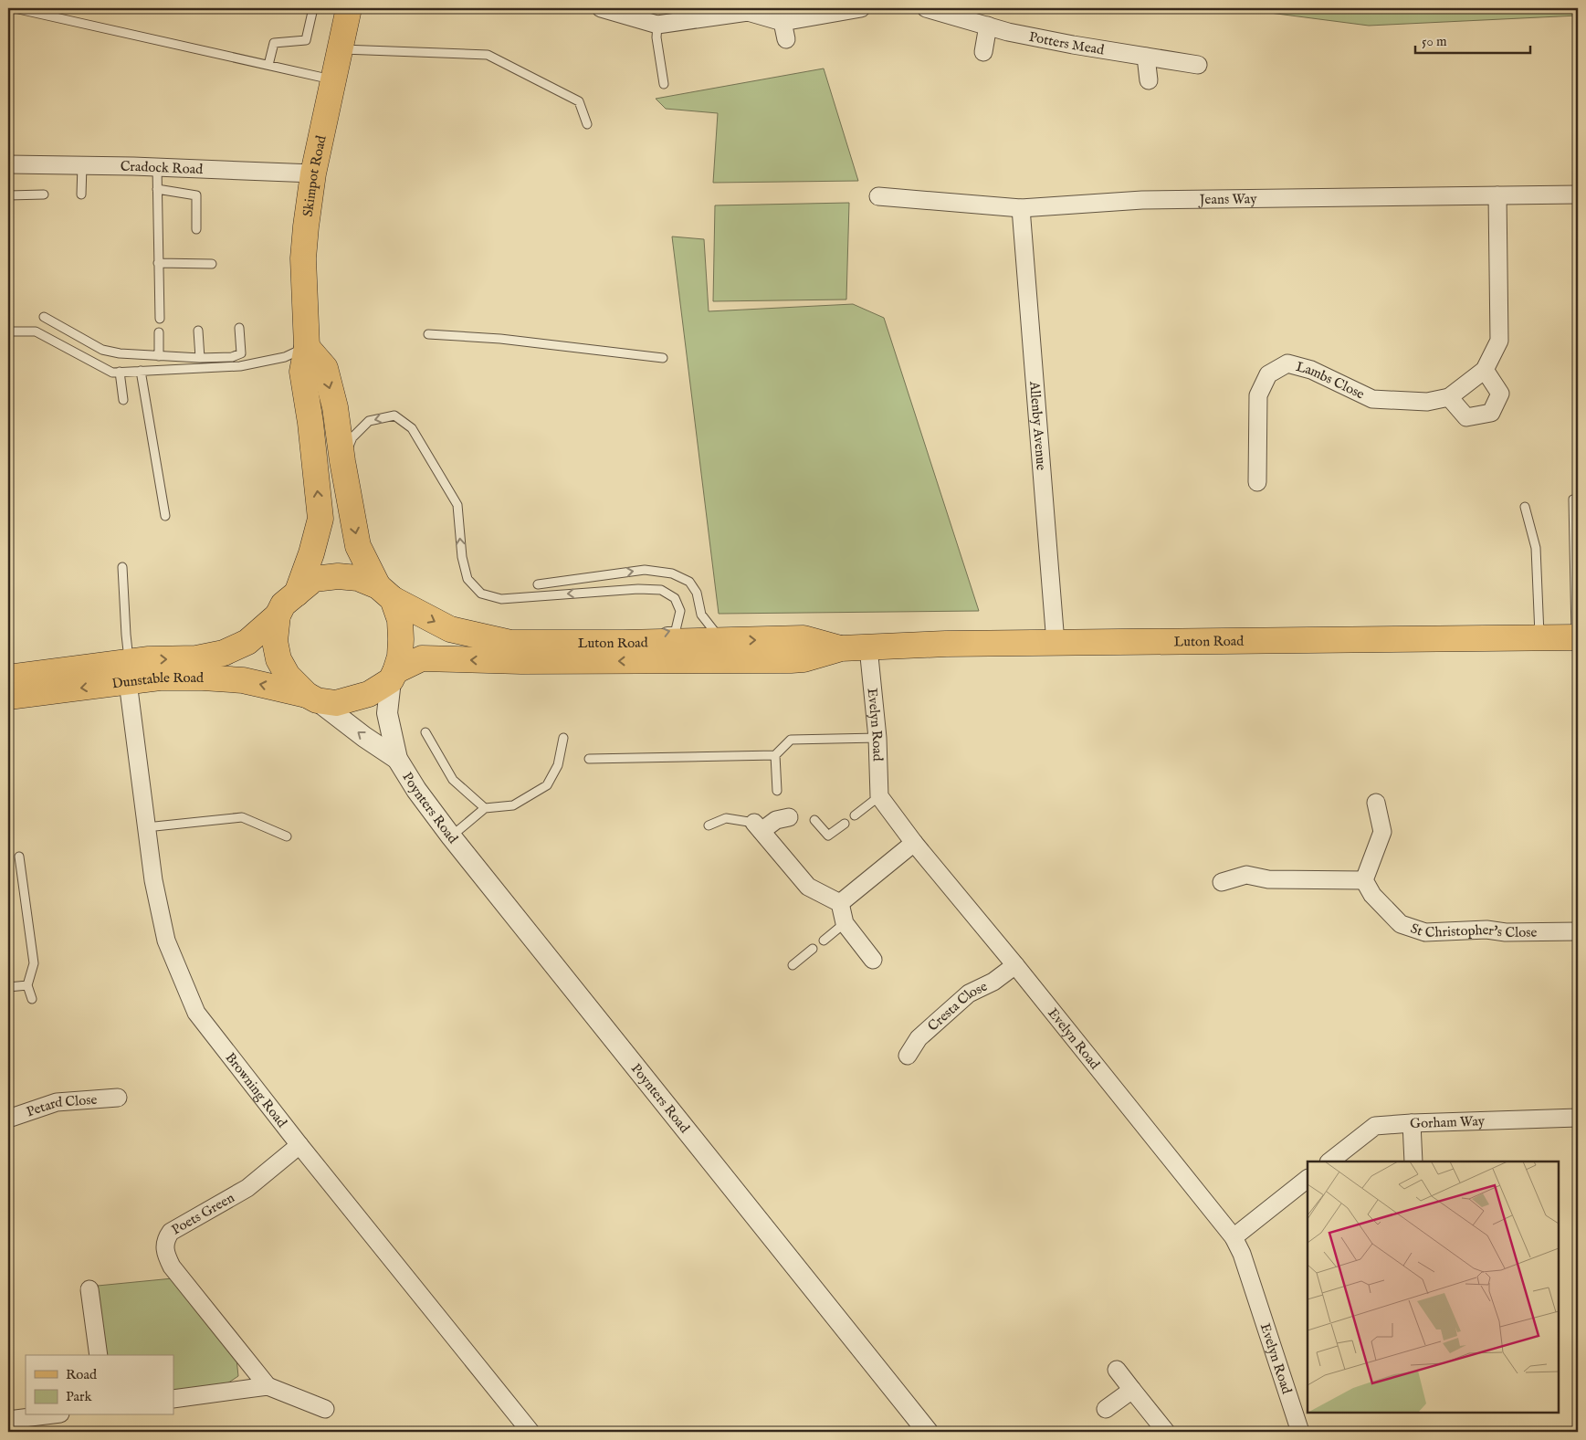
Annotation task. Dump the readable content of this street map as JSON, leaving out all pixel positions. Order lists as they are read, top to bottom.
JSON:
{
  "streets": {
    "main road": ["Skimpot Road", "Luton Road", "Dunstable Road"],
    "street": [
      "Potters Mead",
      "Cradock Road",
      "Jeans Way",
      "Lambs Close",
      "Allenby Avenue",
      "Evelyn Road",
      "Poynters Road",
      "St Christopher's Close",
      "Cresta Close",
      "Browning Road",
      "Petard Close",
      "Gorham Way",
      "Poets Green"
    ]
  },
  "crossings": [
    ["Cradock Road", "Skimpot Road"],
    ["Skimpot Road", "Luton Road"],
    ["Skimpot Road", "Dunstable Road"],
    ["Skimpot Road", "Poynters Road"],
    ["Jeans Way", "Lambs Close"],
    ["Jeans Way", "Allenby Avenue"],
    ["Allenby Avenue", "Luton Road"],
    ["Luton Road", "Dunstable Road"],
    ["Luton Road", "Evelyn Road"],
    ["Luton Road", "Poynters Road"],
    ["Dunstable Road", "Poynters Road"],
    ["Dunstable Road", "Browning Road"],
    ["Evelyn Road", "Cresta Close"],
    ["Browning Road", "Poets Green"]
  ],
  "legend": ["Road", "Park"],
  "scale_bar": "50 m"
}
